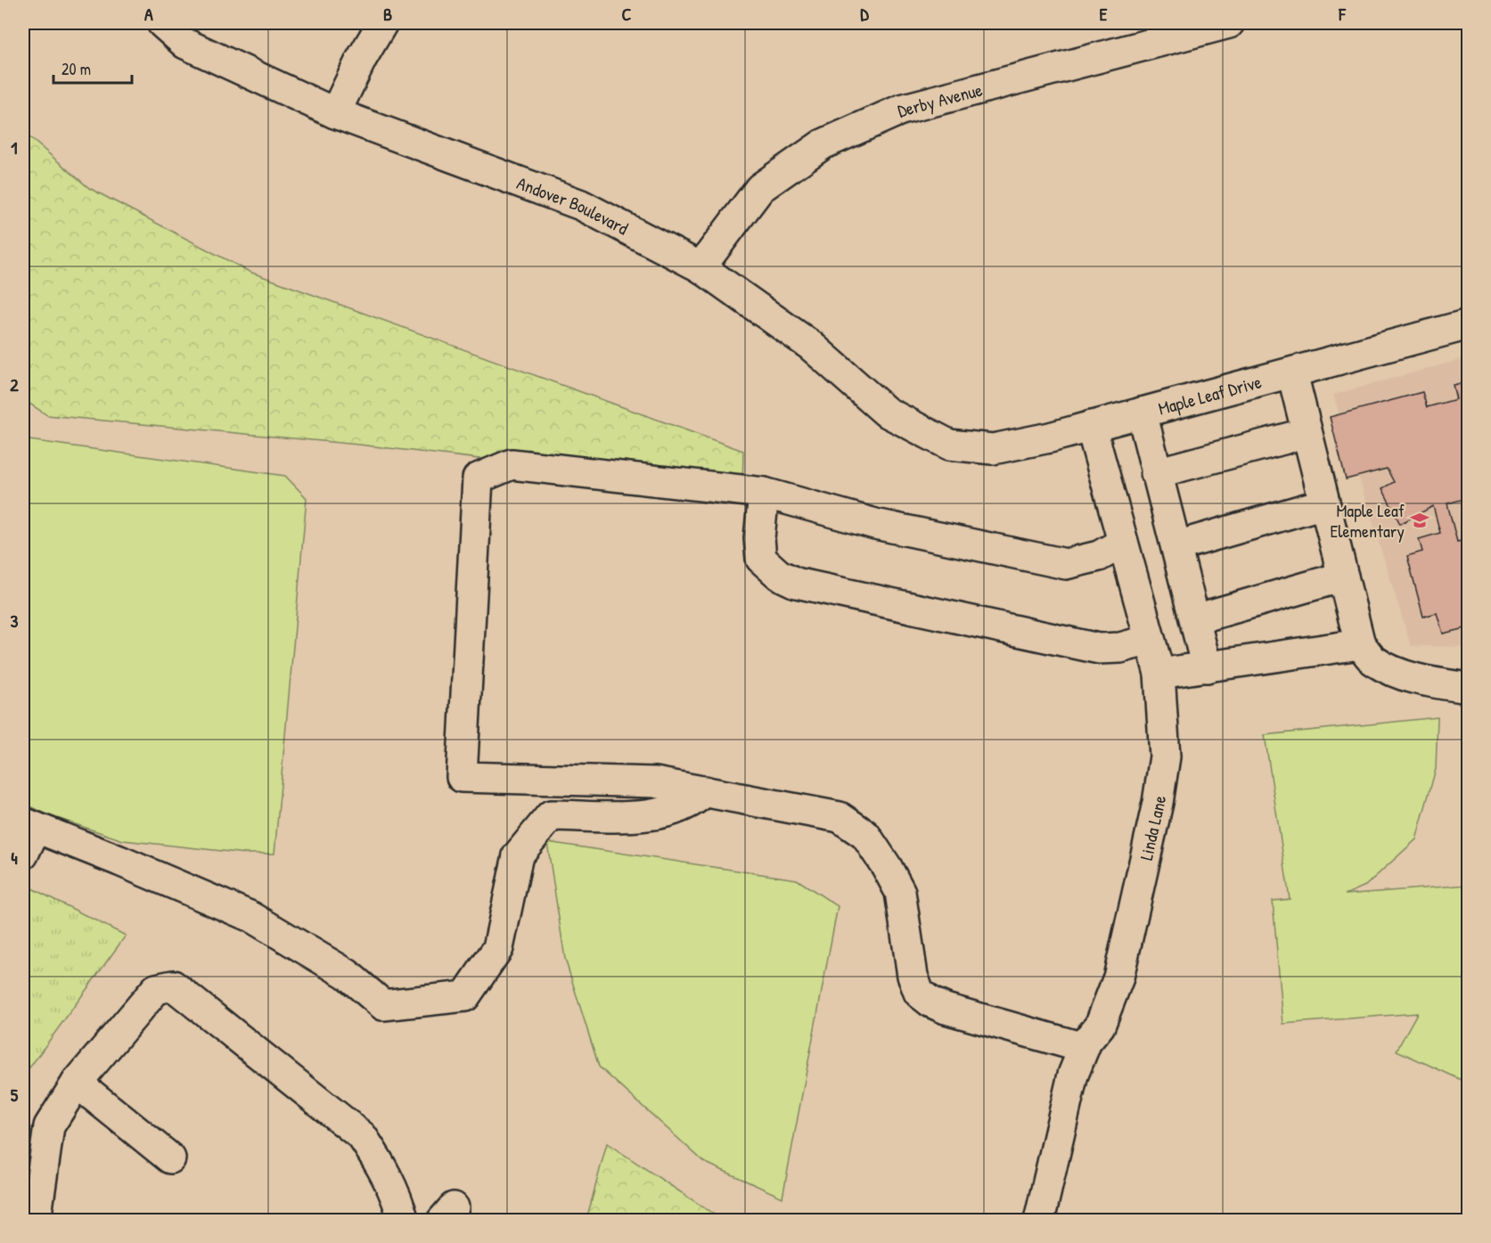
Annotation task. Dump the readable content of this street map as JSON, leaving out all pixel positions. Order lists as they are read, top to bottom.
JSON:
{
  "streets": {
    "street": [
      "Derby Avenue",
      "Andover Boulevard",
      "Maple Leaf Drive",
      "Linda Lane"
    ]
  },
  "crossings": [
    ["Derby Avenue", "Andover Boulevard"],
    ["Andover Boulevard", "Maple Leaf Drive"],
    ["Maple Leaf Drive", "Linda Lane"]
  ],
  "places": {
    "school or university": ["Maple Leaf Elementary"]
  },
  "scale_bar": "20 m",
  "grid": {
    "columns": [
      "A",
      "B",
      "C",
      "D",
      "E",
      "F"
    ],
    "rows": [
      "1",
      "2",
      "3",
      "4",
      "5"
    ]
  }
}
